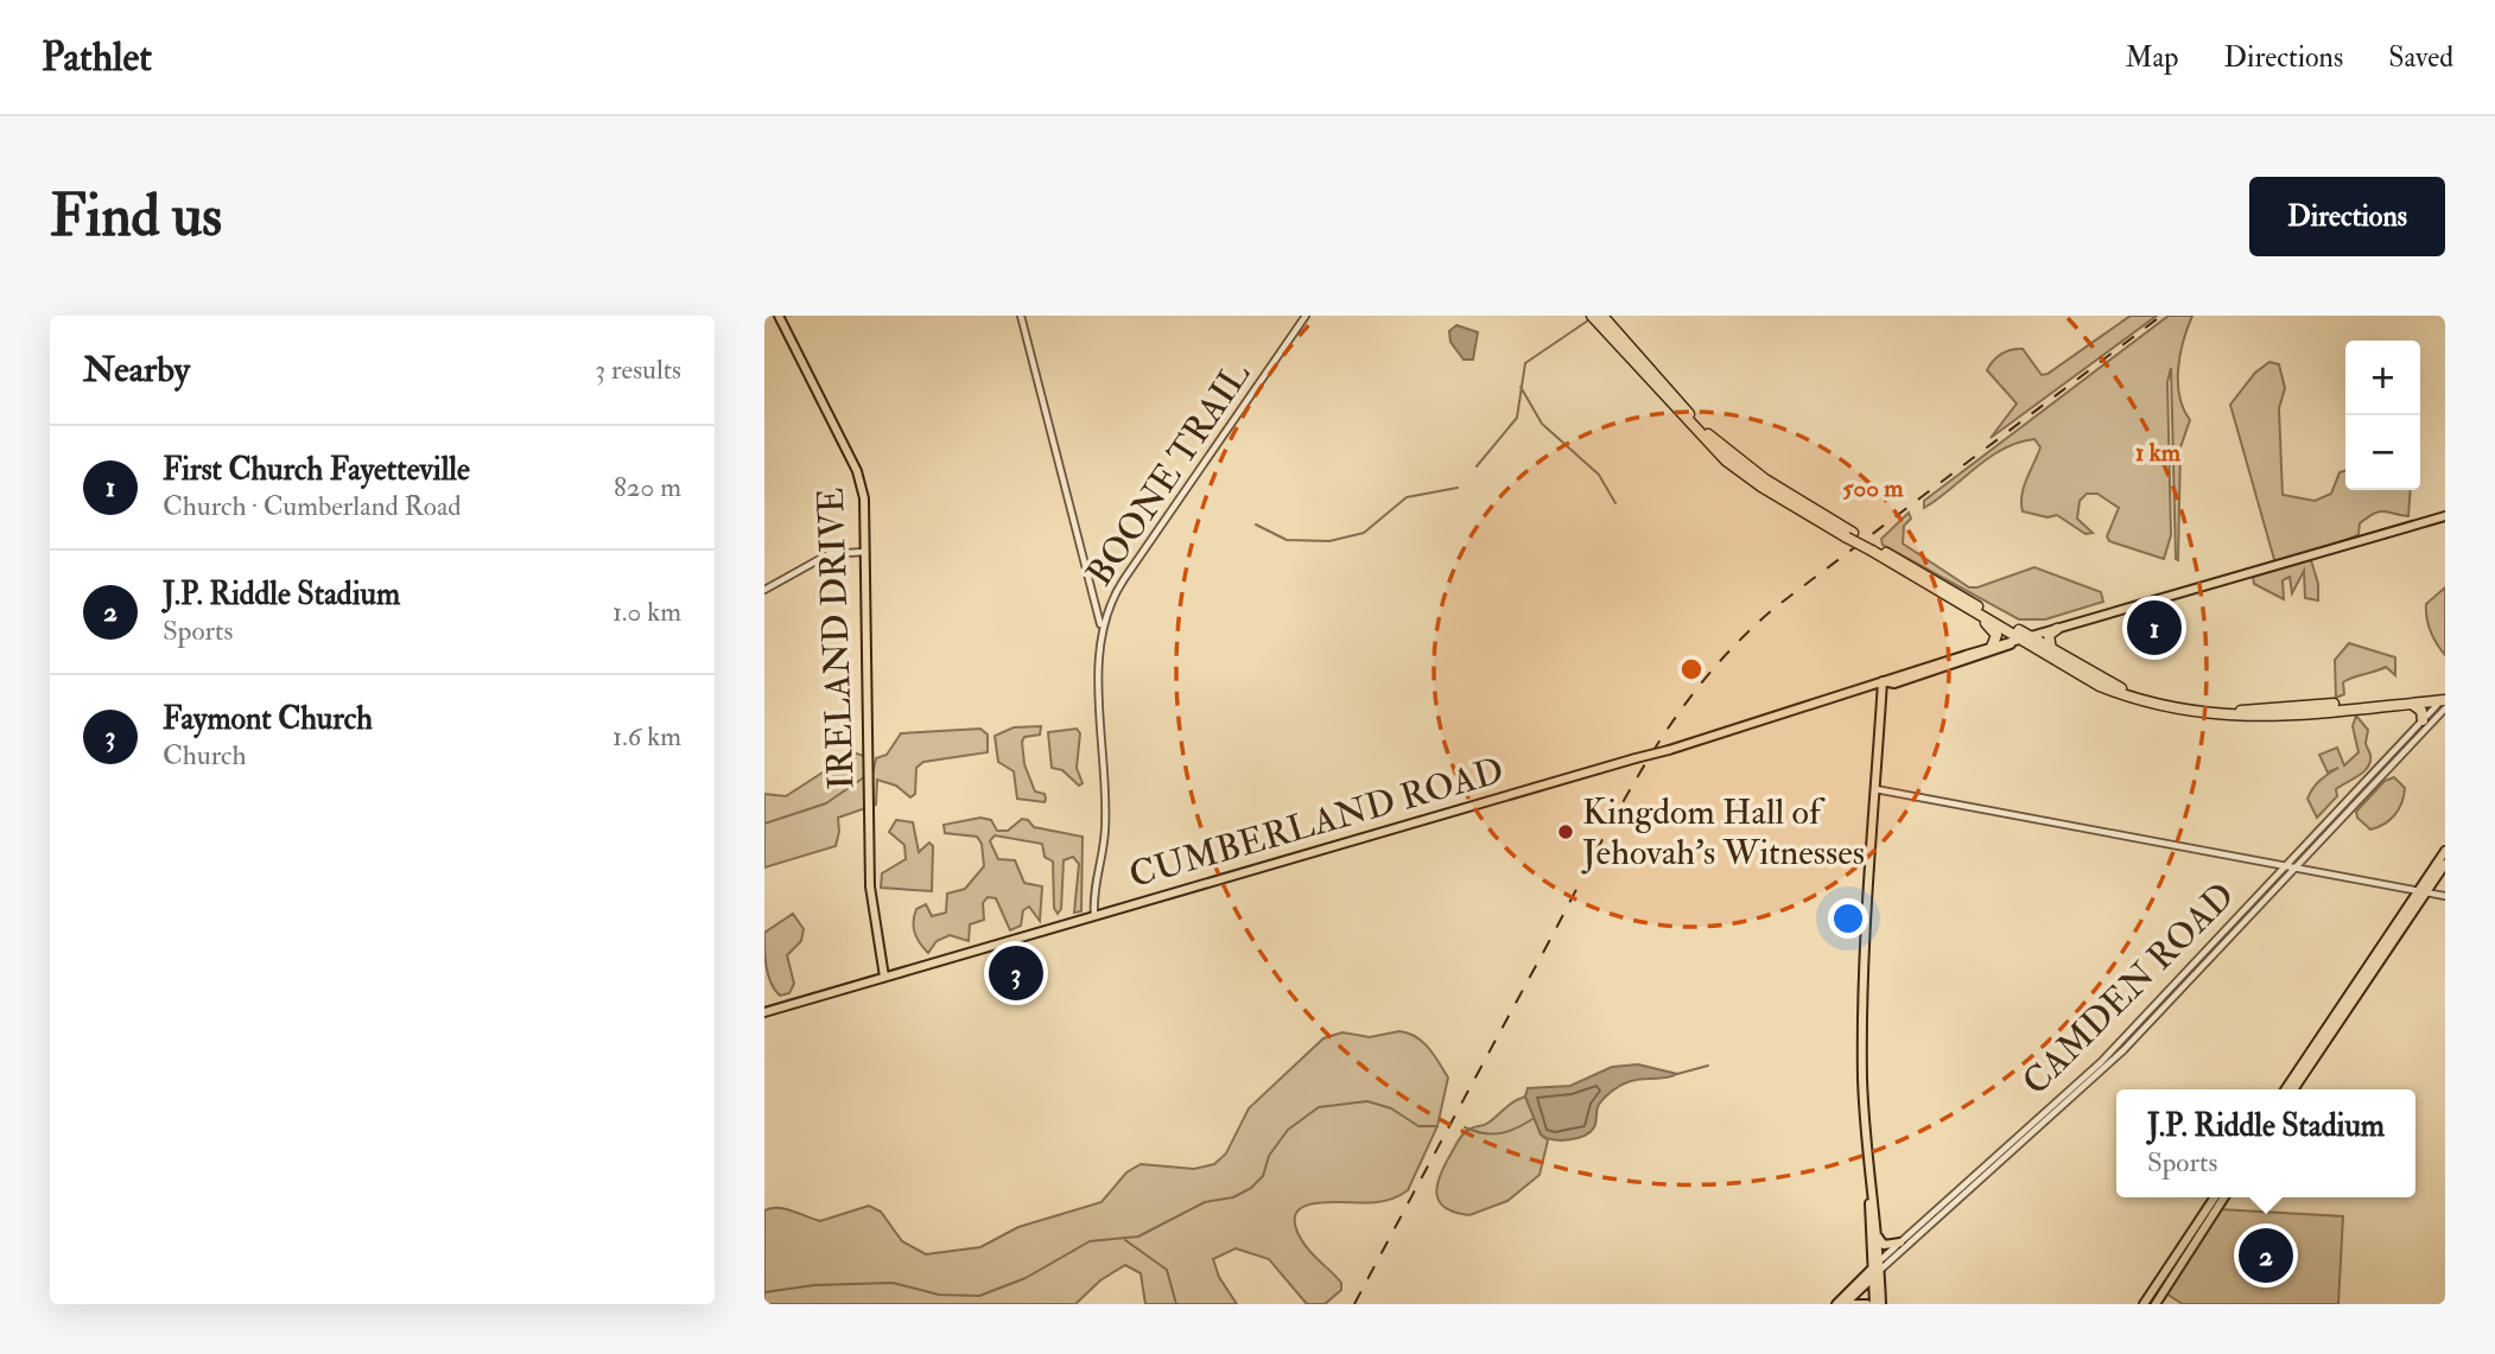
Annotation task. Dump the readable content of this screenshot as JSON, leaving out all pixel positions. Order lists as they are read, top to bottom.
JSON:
{
  "streets": {
    "main road": ["IRELAND DRIVE", "CUMBERLAND ROAD", "CAMDEN ROAD"],
    "street": ["BOONE TRAIL"]
  },
  "crossings": [
    ["BOONE TRAIL", "CUMBERLAND ROAD"],
    ["IRELAND DRIVE", "CUMBERLAND ROAD"]
  ],
  "places": ["Kingdom Hall of Jehovah’s Witnesses"],
  "page": {
    "header": "Pathlet",
    "nav": ["Map", "Directions", "Saved"],
    "buttons": "Directions",
    "title": "Find us",
    "heading": ["Nearby", "3 results"],
    "map_buttons": ["+", "−"],
    "list": [
      {
        "mark": "1",
        "name": "First Church Fayetteville",
        "note": "Church · Cumberland Road",
        "value": "820 m"
      },
      {
        "mark": "2",
        "name": "J.P. Riddle Stadium",
        "note": "Sports",
        "value": "1.0 km"
      },
      {
        "mark": "3",
        "name": "Faymont Church",
        "note": "Church",
        "value": "1.6 km"
      }
    ],
    "pins": ["1", "3", "2"],
    "popup": ["J.P. Riddle Stadium", "Sports"]
  },
  "rings": ["1 km", "500 m"]
}
